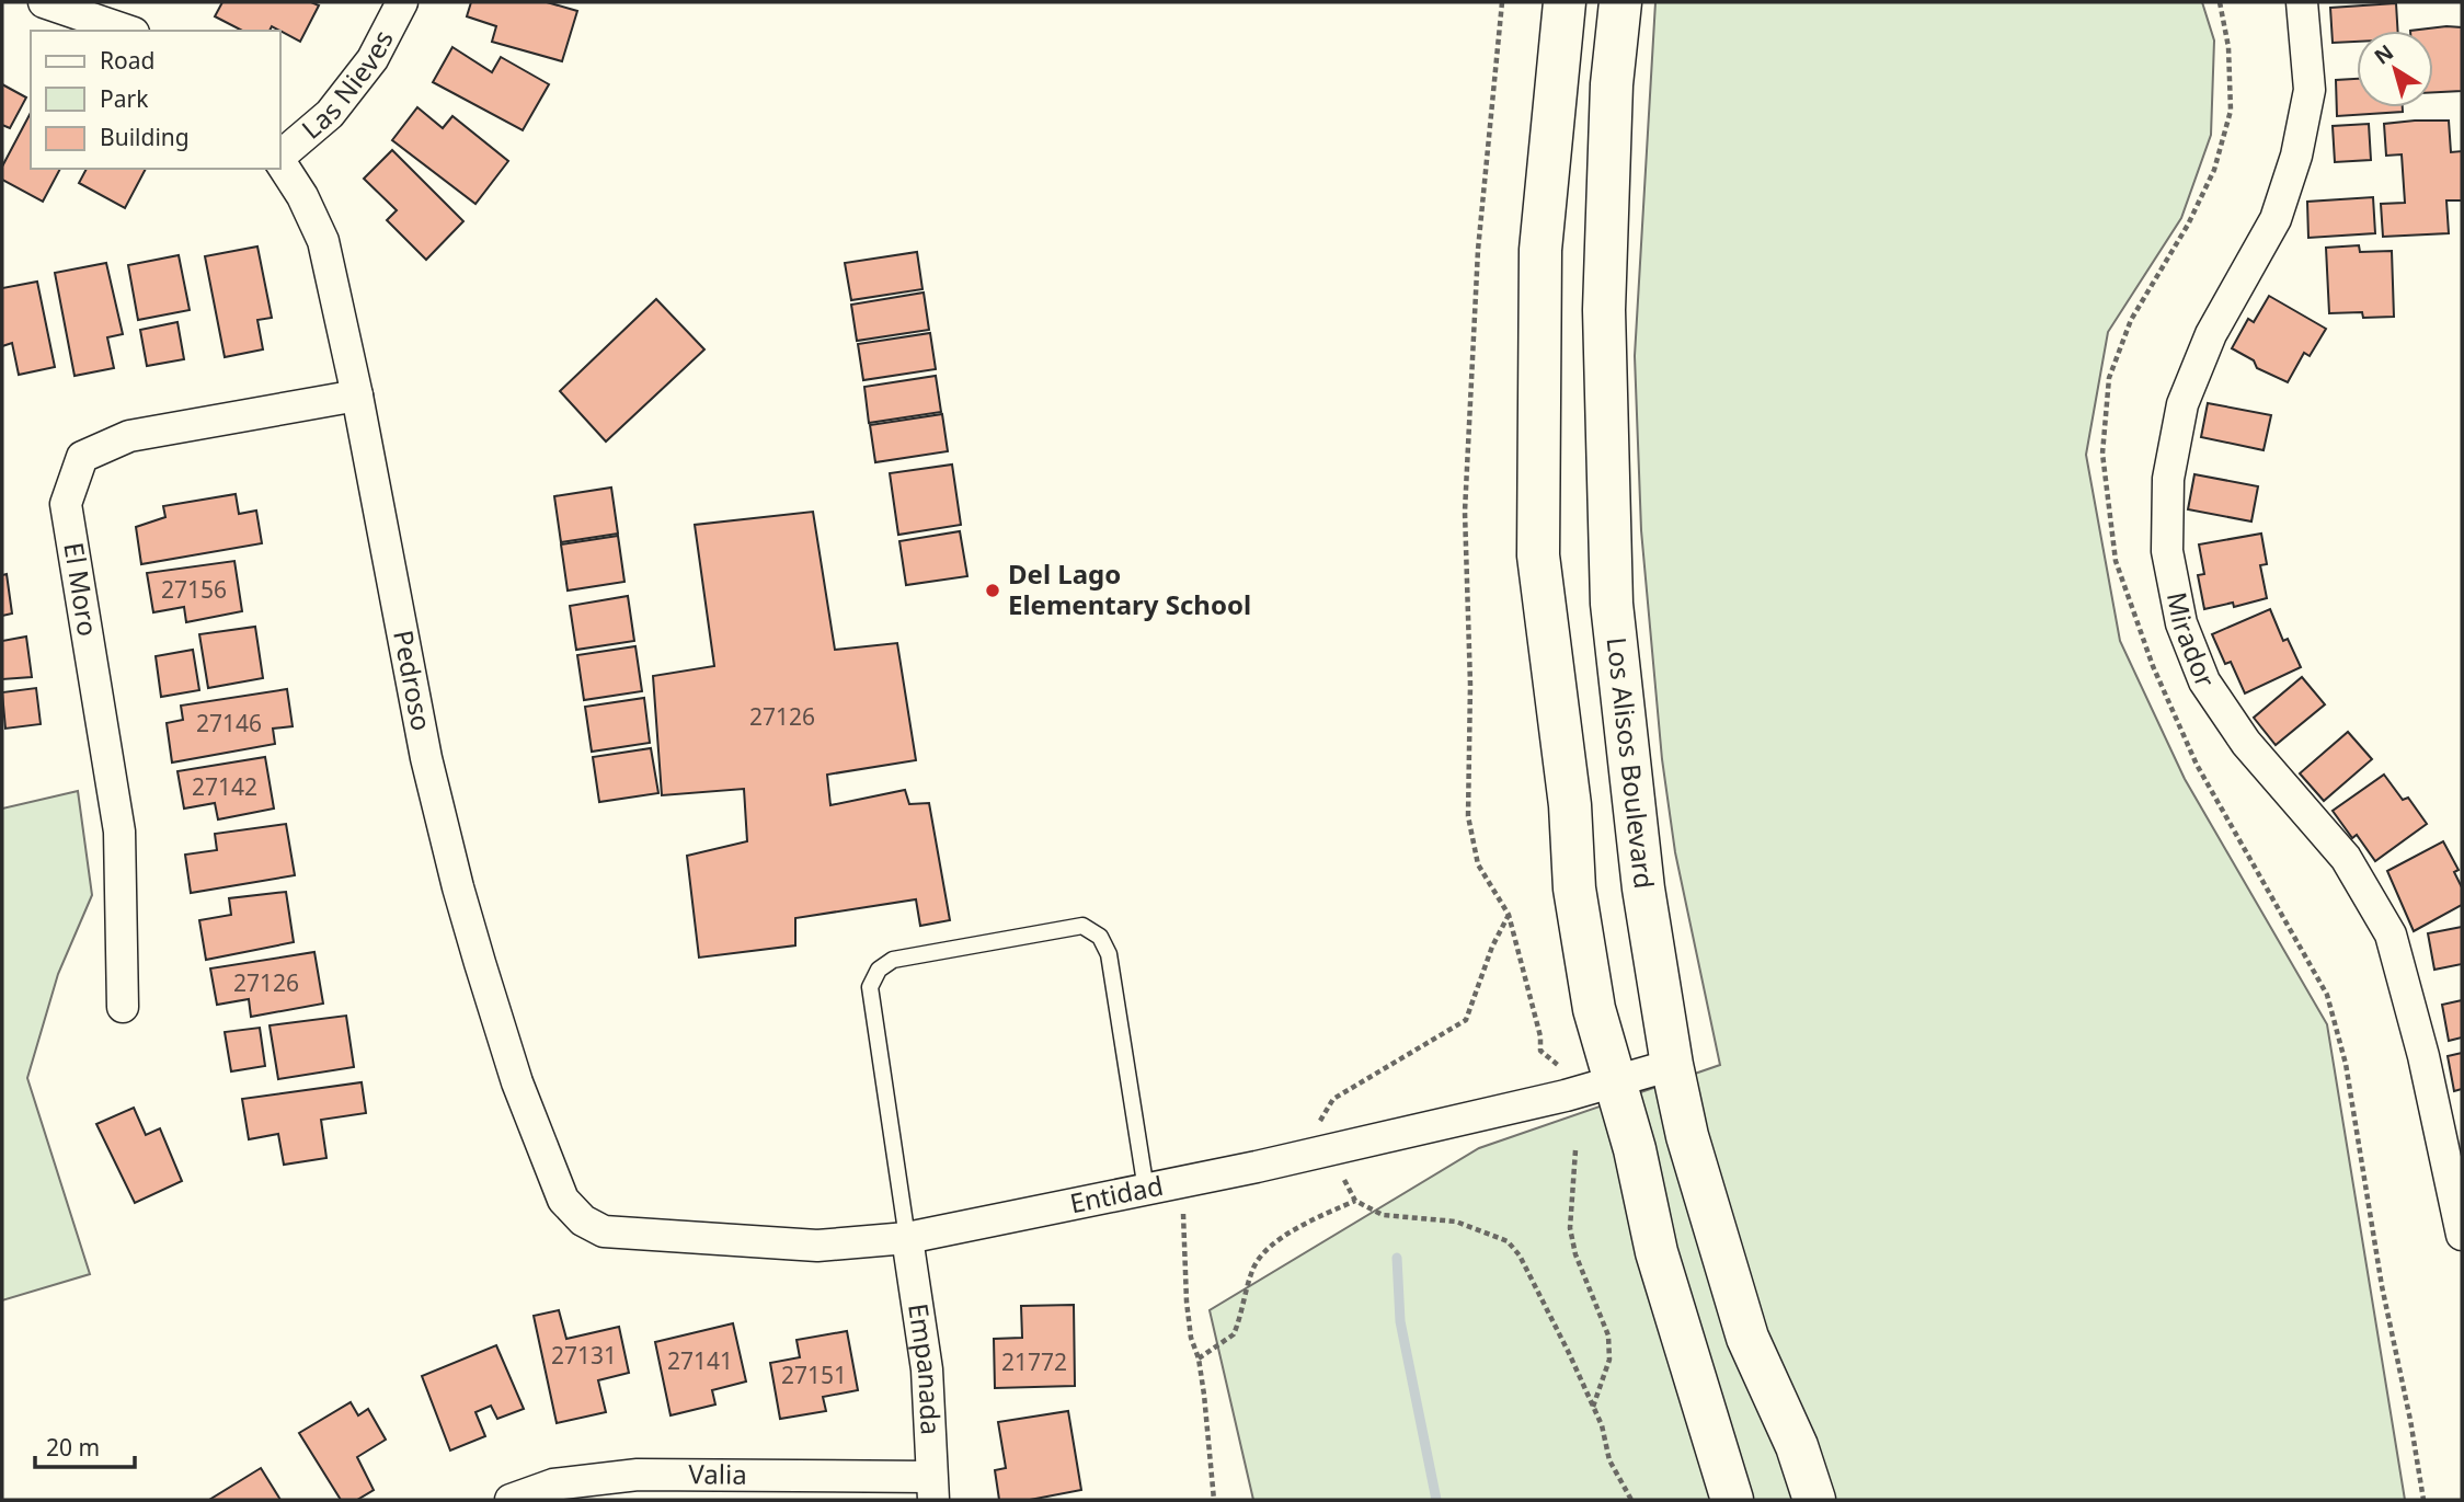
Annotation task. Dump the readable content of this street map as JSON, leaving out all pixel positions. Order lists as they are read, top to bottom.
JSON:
{
  "streets": {
    "main road": ["Los Alisos Boulevard"],
    "street": [
      "Las Nieves",
      "El Moro",
      "Mirador",
      "Pedroso",
      "Entidad",
      "Empanada",
      "Valia"
    ]
  },
  "crossings": [
    ["El Moro", "Pedroso"],
    ["Pedroso", "Entidad"],
    ["Los Alisos Boulevard", "Entidad"],
    ["Entidad", "Empanada"],
    ["Empanada", "Valia"]
  ],
  "places": ["Del Lago Elementary School"],
  "house_numbers": [
    "27156",
    "27126",
    "27146",
    "27142",
    "27126",
    "27131",
    "27141",
    "21772",
    "27151"
  ],
  "legend": ["Road", "Park", "Building"],
  "scale_bar": "20 m",
  "north": "top left"
}
